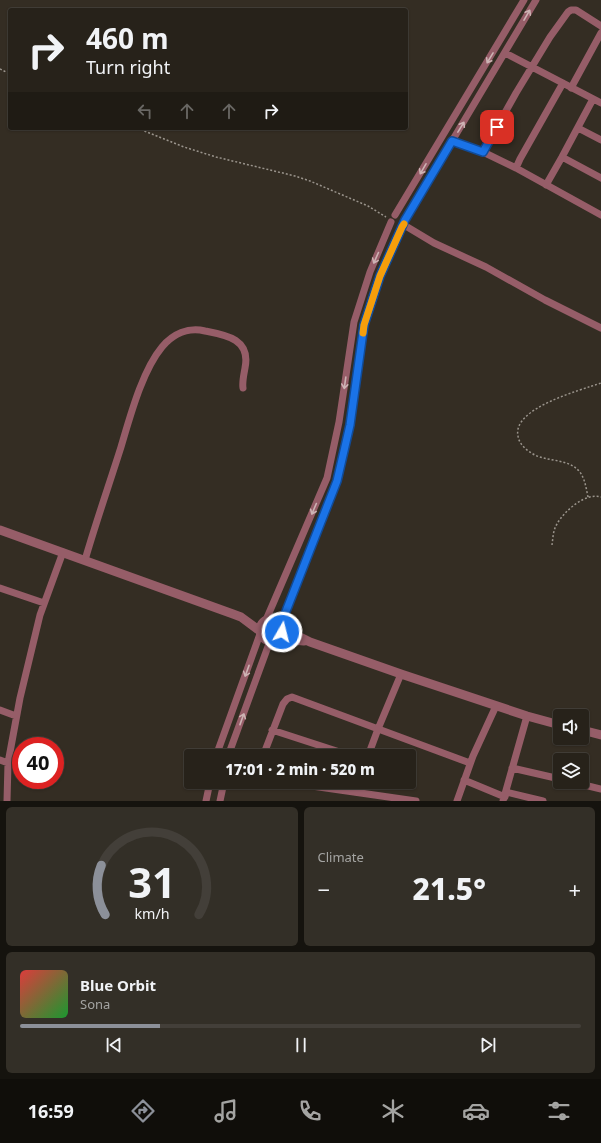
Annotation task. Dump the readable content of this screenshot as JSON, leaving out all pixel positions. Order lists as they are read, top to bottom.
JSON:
{
  "page": {
    "turn": ["460 m", "Turn right"],
    "limit": "40",
    "trip": "17:01 · 2 min · 520 m",
    "tile": "Climate",
    "heat": ["−", "21.5°", "+"],
    "song": ["Blue Orbit", "Sona"],
    "tabs": "16:59",
    "gauge": ["31", "km/h"]
  }
}
